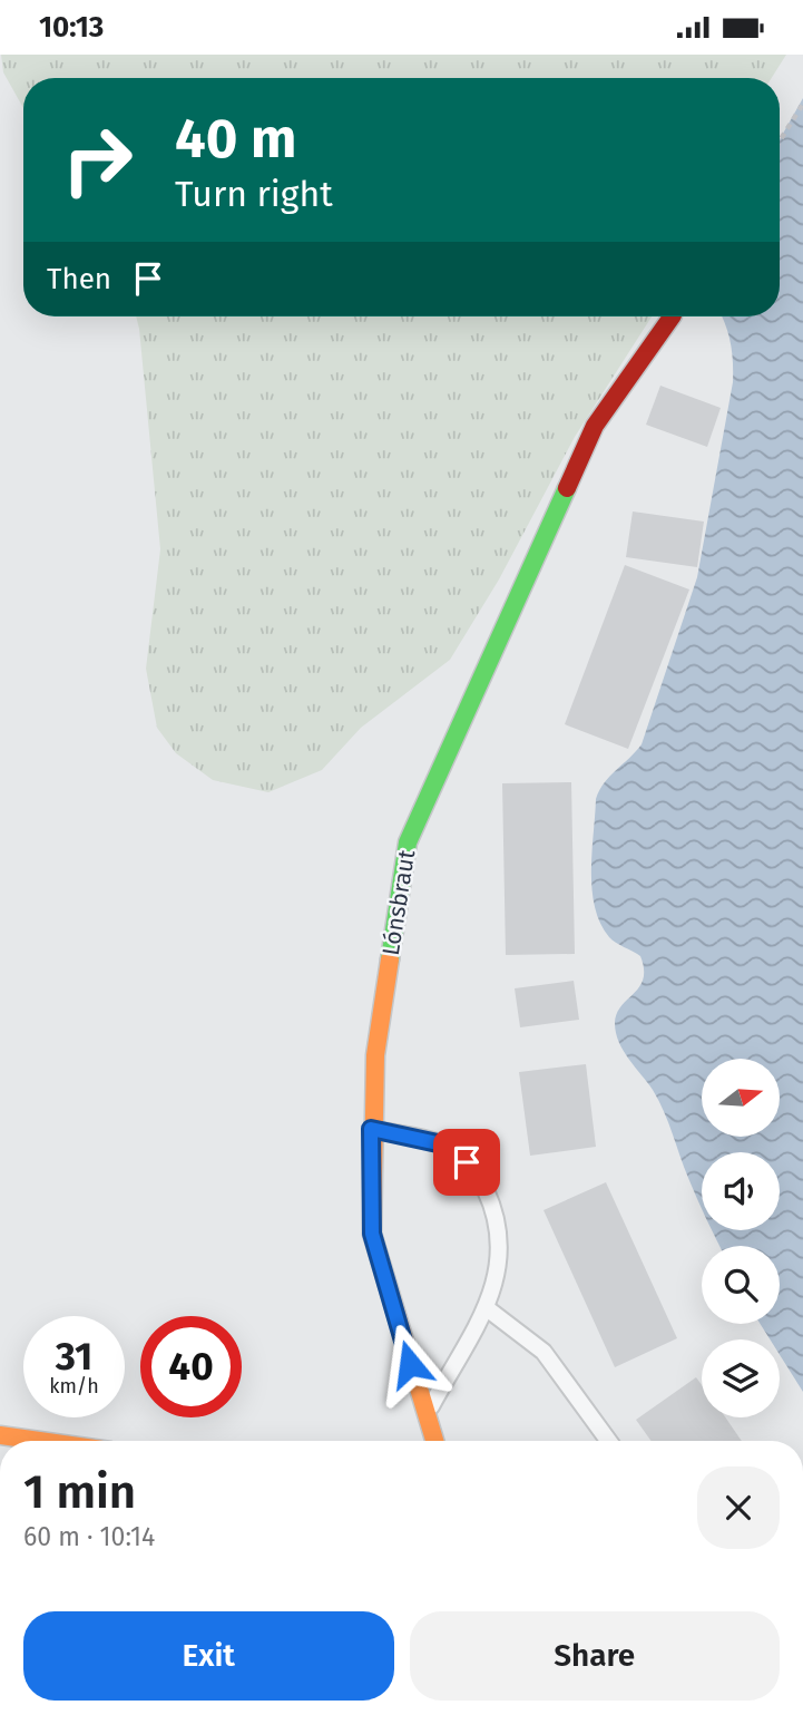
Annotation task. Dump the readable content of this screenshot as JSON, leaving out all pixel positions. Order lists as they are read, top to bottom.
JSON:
{
  "streets": {
    "street": ["Lónsbraut"]
  },
  "north": "right",
  "page": {
    "status": "10:13",
    "turn": ["40 m", "Turn right"],
    "then": "Then",
    "speed": "31 km/h",
    "limit": "40",
    "heading": ["1 min", "60 m · 10:14"],
    "buttons": ["Exit", "Share"]
  }
}
